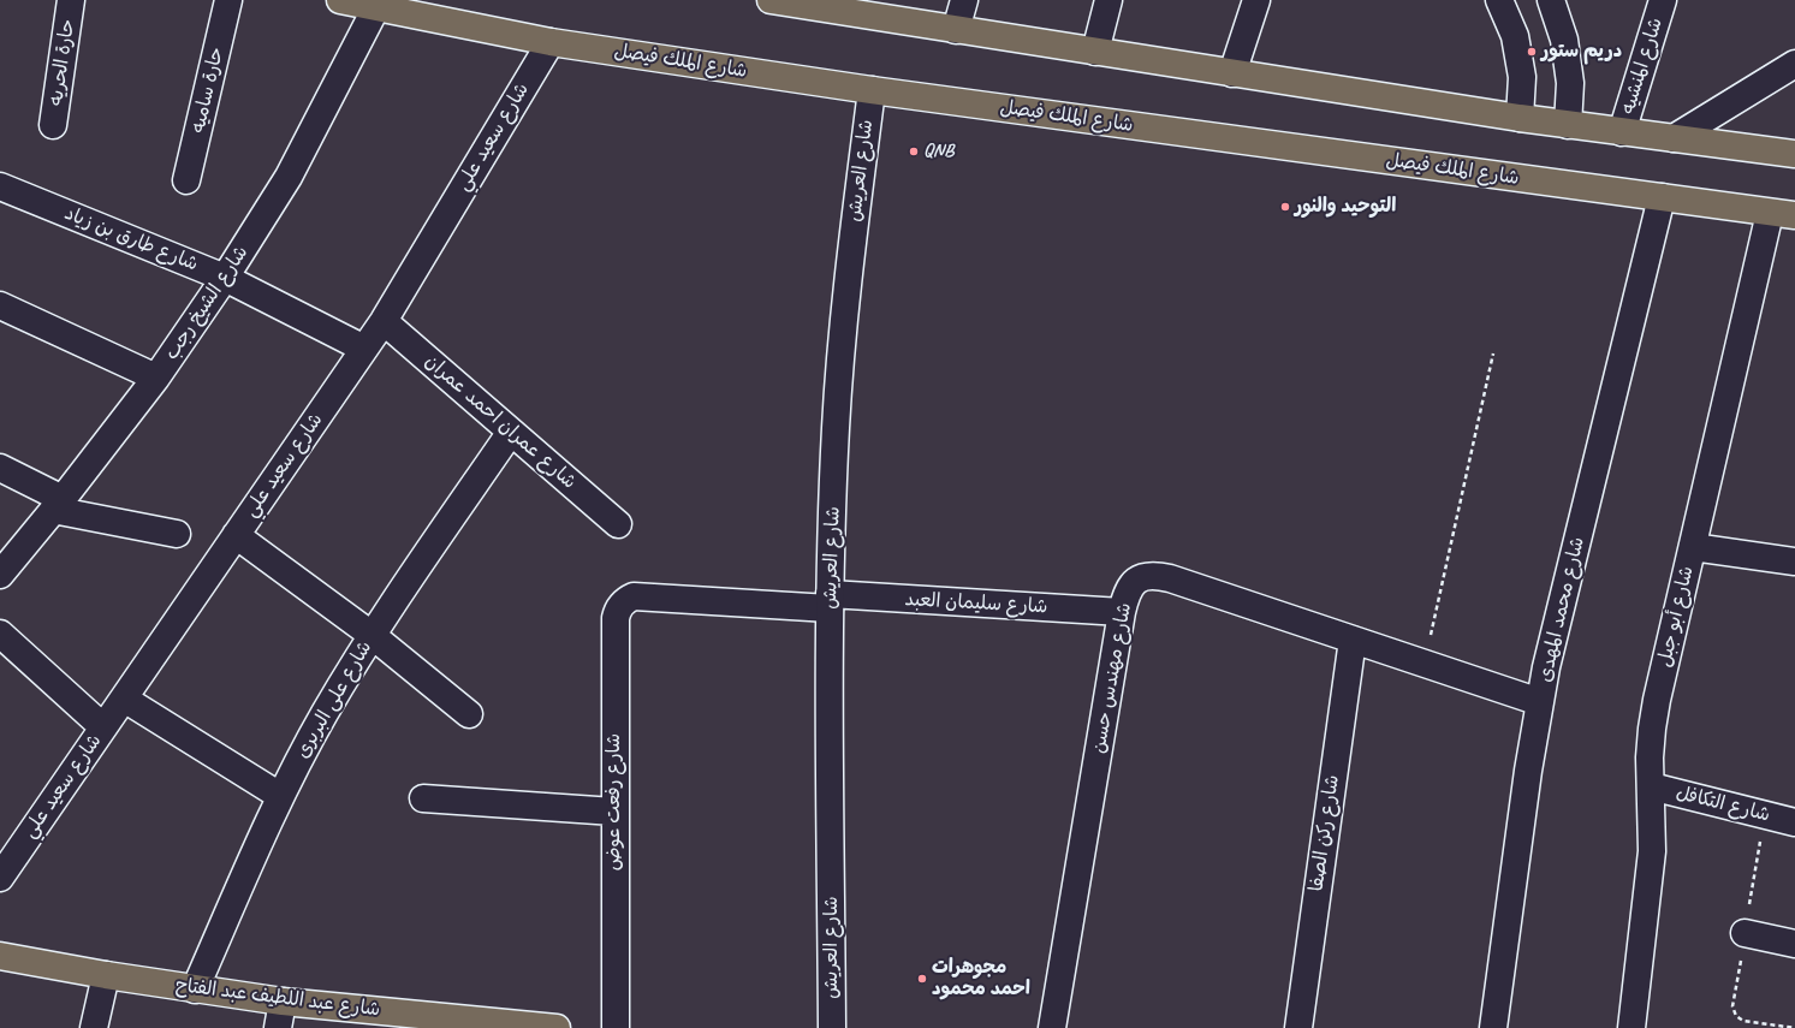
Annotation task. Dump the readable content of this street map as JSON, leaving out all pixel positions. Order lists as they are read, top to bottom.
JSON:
{
  "streets": {
    "main road": ["شارع الملك فيصل", "شارع عبد اللطيف عبد الفتاح"],
    "street": [
      "حارة الحريه",
      "شارع المنشيه",
      "حارة ساميه",
      "شارع سعيد علي",
      "شارع العريش",
      "شارع طارق بن زياد",
      "شارع الشيخ رجب",
      "شارع عمران احمد عمران",
      "شارع سليمان العبد",
      "شارع محمد المهدى",
      "شارع أبو جبل",
      "شارع مهندس حسن",
      "شارع على البربرى",
      "شارع رفعت عوض",
      "شارع التكافل",
      "شارع ركن الصفا"
    ]
  },
  "crossings": [
    ["شارع الملك فيصل", "شارع سعيد علي"],
    ["شارع الملك فيصل", "شارع العريش"],
    ["شارع الملك فيصل", "شارع الشيخ رجب"],
    ["شارع الملك فيصل", "شارع محمد المهدى"],
    ["شارع الملك فيصل", "شارع أبو جبل"],
    ["شارع سعيد علي", "شارع طارق بن زياد"],
    ["شارع سعيد علي", "شارع عمران احمد عمران"],
    ["شارع العريش", "شارع سليمان العبد"],
    ["شارع طارق بن زياد", "شارع الشيخ رجب"],
    ["شارع عمران احمد عمران", "شارع على البربرى"],
    ["شارع سليمان العبد", "شارع مهندس حسن"],
    ["شارع سليمان العبد", "شارع رفعت عوض"],
    ["شارع محمد المهدى", "شارع مهندس حسن"],
    ["شارع أبو جبل", "شارع التكافل"],
    ["شارع مهندس حسن", "شارع ركن الصفا"],
    ["شارع على البربرى", "شارع عبد اللطيف عبد الفتاح"]
  ],
  "places": [
    "دريم ستور",
    "QNB",
    "التوحيد والنور",
    "مجوهرات احمد محمود"
  ]
}
